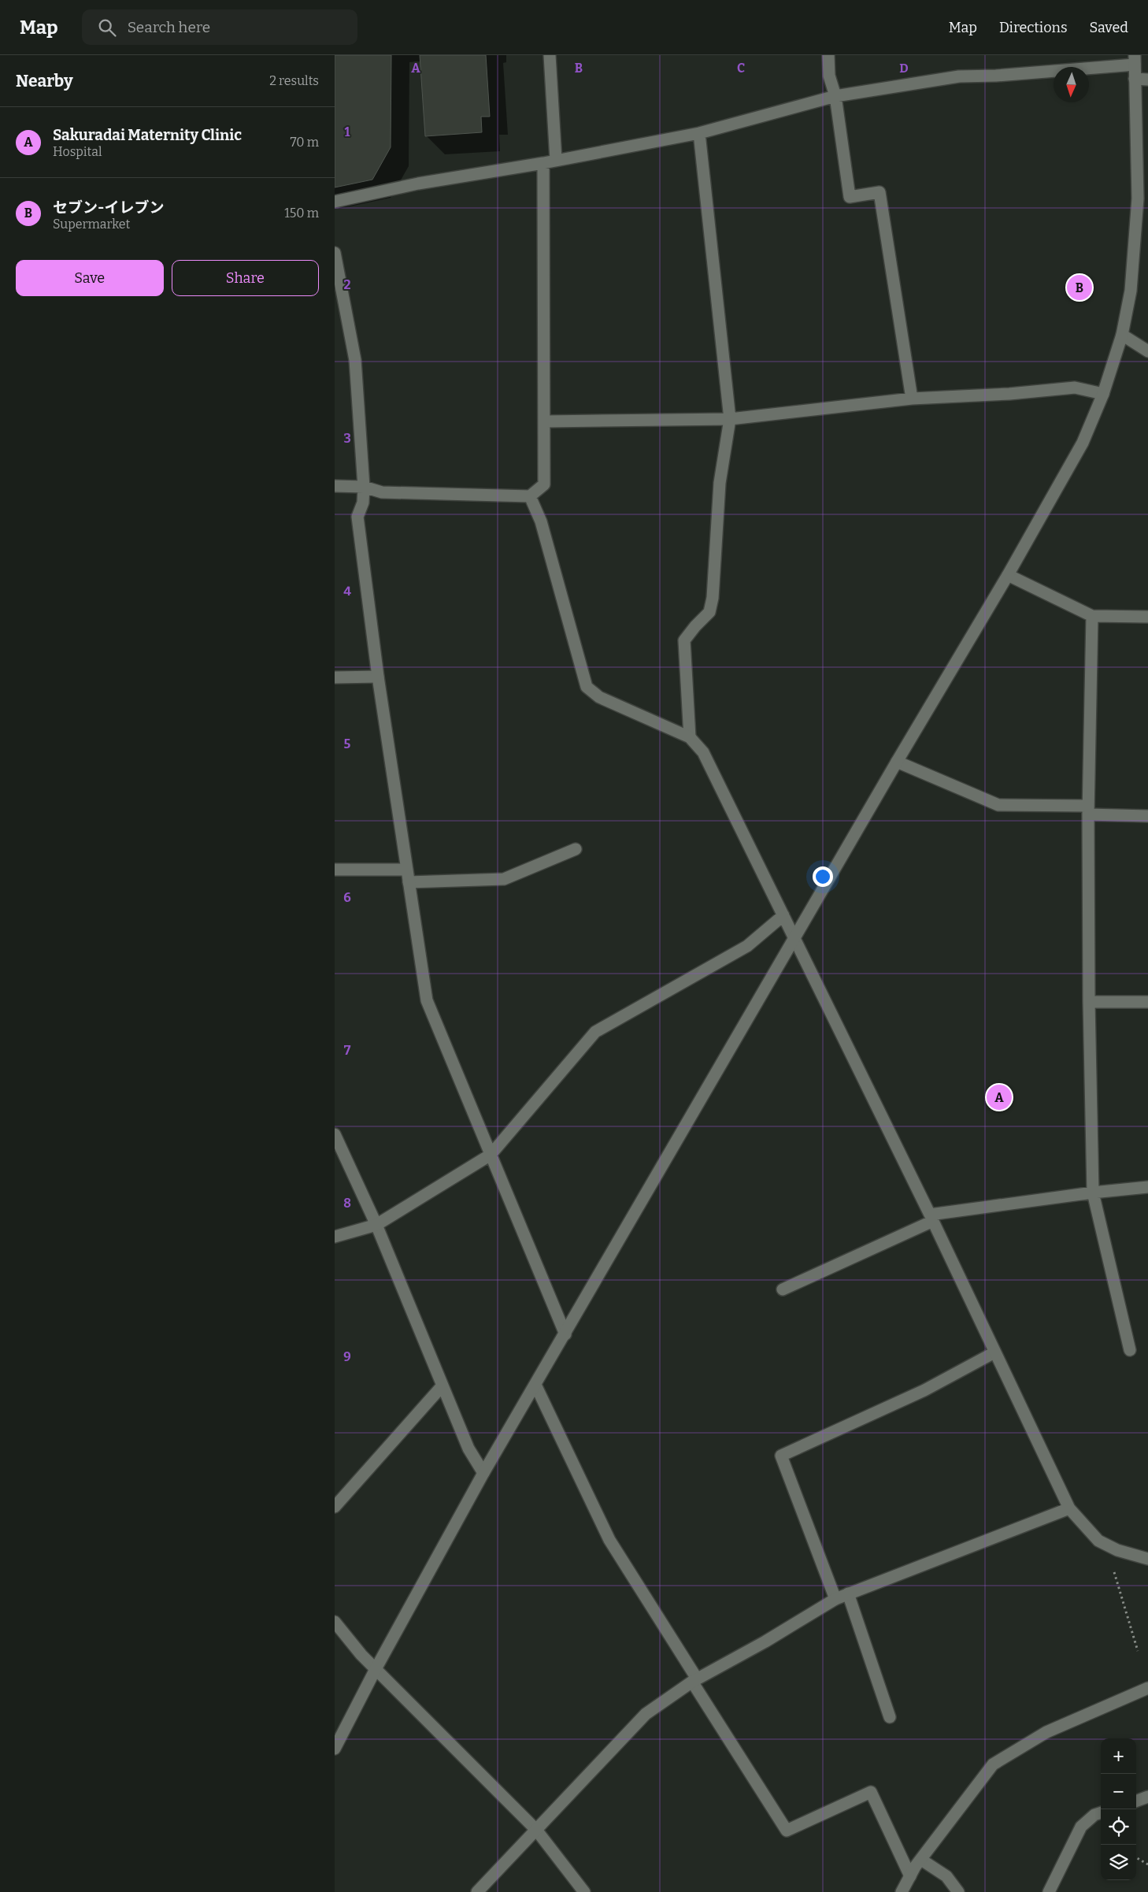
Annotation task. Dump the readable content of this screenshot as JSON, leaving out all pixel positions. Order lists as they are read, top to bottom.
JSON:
{
  "north": "bottom",
  "page": {
    "header": "Map",
    "search": "Search here",
    "nav": ["Map", "Directions", "Saved"],
    "heading": ["Nearby", "2 results"],
    "list": [
      {
        "mark": "A",
        "name": "Sakuradai Maternity Clinic",
        "note": "Hospital",
        "value": "70 m"
      },
      {
        "mark": "B",
        "name": "セブン-イレブン",
        "note": "Supermarket",
        "value": "150 m"
      }
    ],
    "buttons": ["Save", "Share"],
    "pins": ["B", "A"],
    "map_buttons": ["+", "−"]
  },
  "grid": {
    "columns": [
      "A",
      "B",
      "C",
      "D"
    ],
    "rows": [
      "1",
      "2",
      "3",
      "4",
      "5",
      "6",
      "7",
      "8",
      "9"
    ]
  }
}
